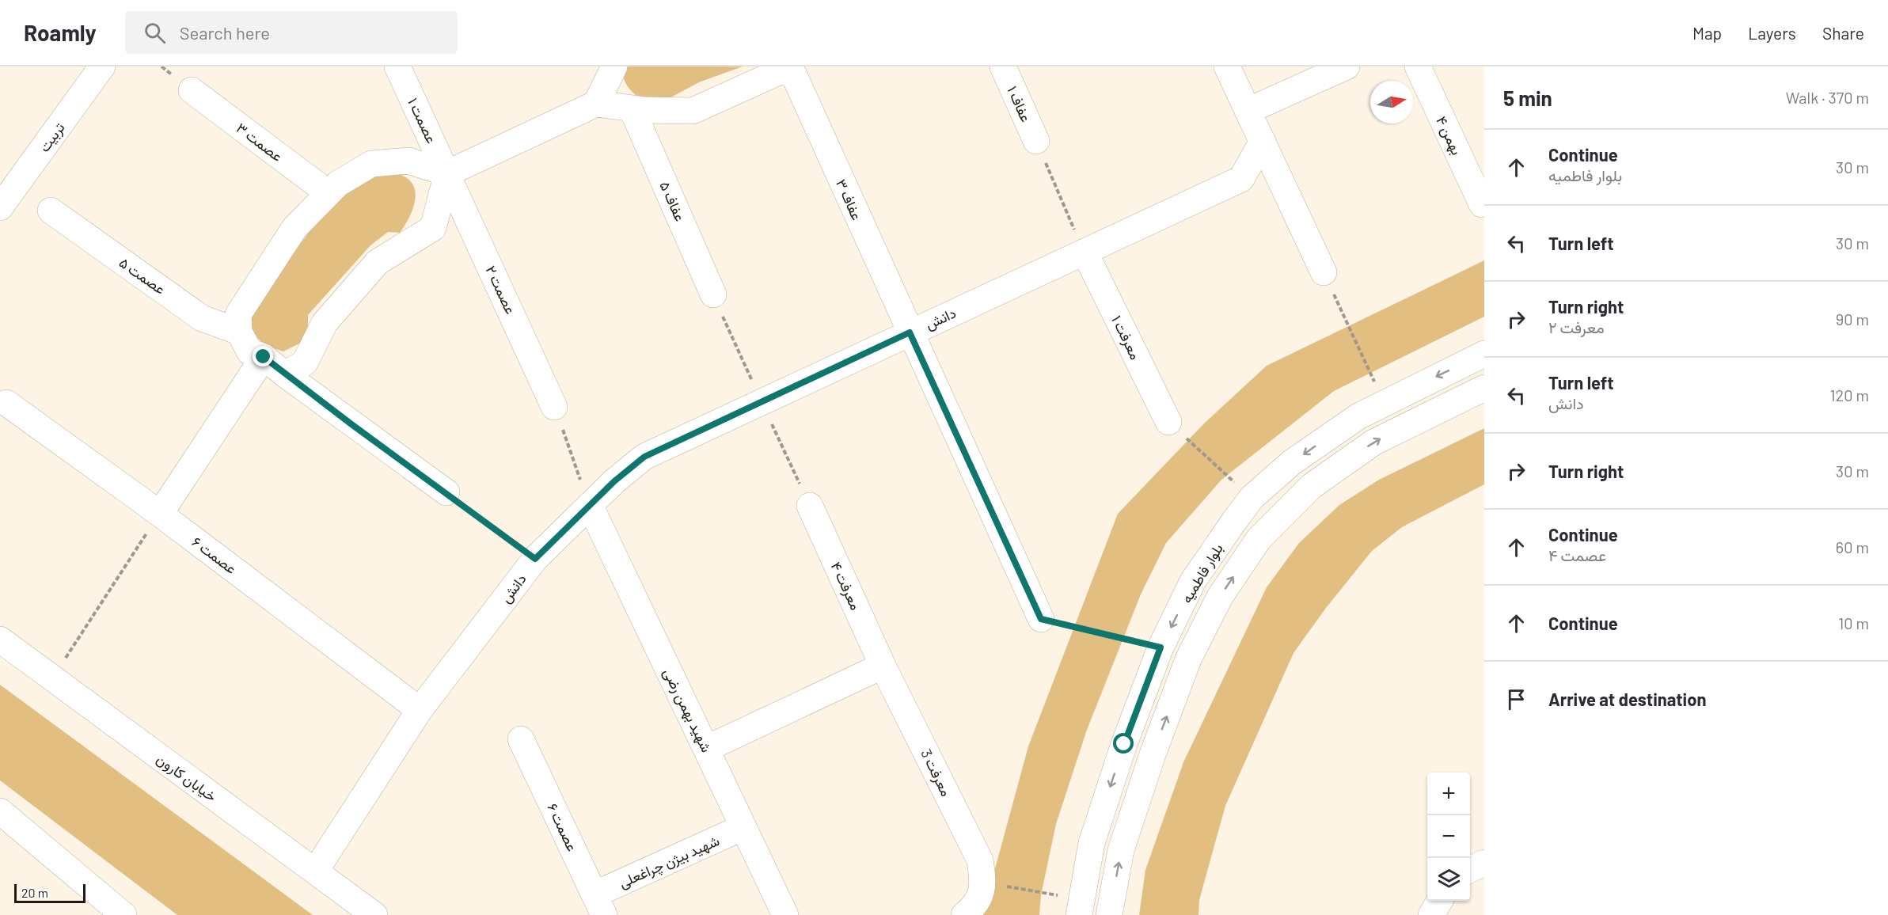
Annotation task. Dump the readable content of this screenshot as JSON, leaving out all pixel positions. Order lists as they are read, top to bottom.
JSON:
{
  "streets": {
    "street": [
      "عفاف ۱",
      "عصمت ۱",
      "بهمن ۴",
      "تربیت",
      "عصمت ۳",
      "عفاف ۳",
      "عفاف ۵",
      "عصمت ۵",
      "عصمت ۲",
      "دانش",
      "معرفت ۱",
      "عصمت ۶",
      "بلوار فاطمیه",
      "معرفت ۴",
      "شهید بهمن رضی",
      "معرفت 3",
      "خیابان کارون",
      "شهید بیژن چراغعلی"
    ]
  },
  "crossings": [
    ["عصمت ۱", "عصمت ۲"],
    ["عفاف ۳", "دانش"],
    ["دانش", "معرفت ۱"],
    ["دانش", "عصمت ۶"],
    ["دانش", "شهید بهمن رضی"],
    ["دانش", "خیابان کارون"],
    ["عصمت ۶", "شهید بیژن چراغعلی"],
    ["معرفت ۴", "معرفت 3"],
    ["شهید بهمن رضی", "شهید بیژن چراغعلی"]
  ],
  "scale_bar": "20 m",
  "north": "right",
  "page": {
    "header": "Roamly",
    "search": "Search here",
    "nav": ["Map", "Layers", "Share"],
    "heading": ["5 min", "Walk · 370 m"],
    "list": [
      ["Continue", "بلوار فاطمیه", "30 m"],
      ["Turn left", "30 m"],
      ["Turn right", "معرفت ۲", "90 m"],
      ["Turn left", "دانش", "120 m"],
      ["Turn right", "30 m"],
      ["Continue", "عصمت ۴", "60 m"],
      ["Continue", "10 m"],
      "Arrive at destination"
    ],
    "map_buttons": ["+", "−"],
    "scale": "20 m"
  }
}
